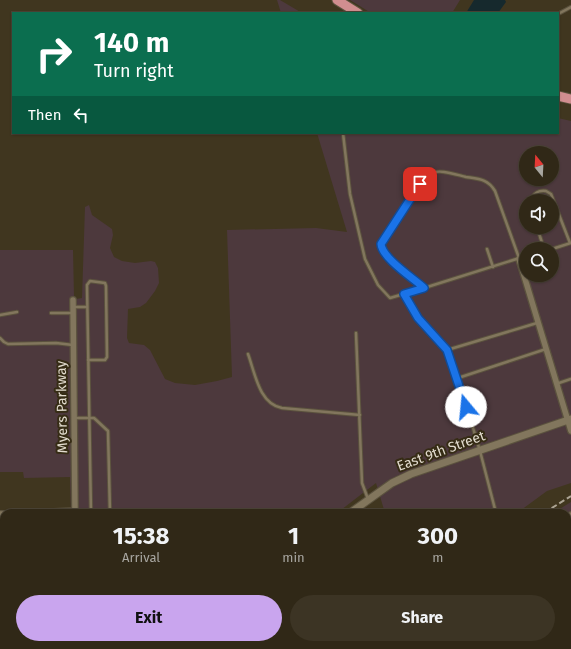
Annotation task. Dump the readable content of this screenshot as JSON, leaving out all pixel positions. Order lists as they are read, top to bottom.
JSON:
{
  "streets": {
    "street": ["Myers Parkway", "East 9th Street"]
  },
  "north": "top",
  "page": {
    "turn": ["140 m", "Turn right"],
    "then": "Then",
    "eta": [
      "15:38",
      "Arrival",
      "1",
      "min",
      "300",
      "m"
    ],
    "buttons": ["Exit", "Share"]
  }
}
